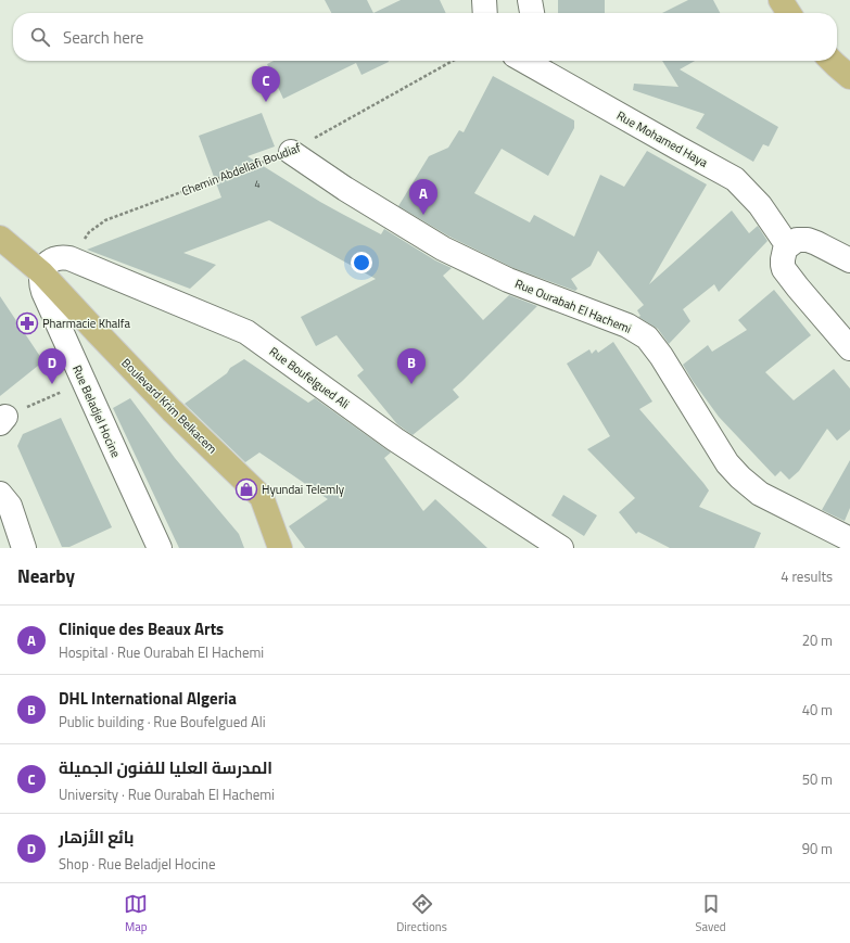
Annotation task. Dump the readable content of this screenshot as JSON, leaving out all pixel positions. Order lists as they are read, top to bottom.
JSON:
{
  "streets": {
    "main road": ["Boulevard Krim Belkacem"],
    "street": [
      "Rue Mohamed Haya",
      "Rue Ourabah El Hachemi",
      "Rue Boufelgued Ali",
      "Rue Beladjel Hocine"
    ],
    "path": ["Chemin Abdellafi Boudiaf"]
  },
  "crossings": [
    ["Chemin Abdellafi Boudiaf", "Rue Ourabah El Hachemi"],
    ["Chemin Abdellafi Boudiaf", "Rue Boufelgued Ali"],
    ["Boulevard Krim Belkacem", "Rue Beladjel Hocine"]
  ],
  "places": {
    "pharmacy": ["Pharmacie Khalfa"],
    "shop": ["Hyundai Telemly"]
  },
  "house_numbers": ["4"],
  "page": {
    "search": "Search here",
    "pins": [
      "C",
      "A",
      "B",
      "D"
    ],
    "heading": ["Nearby", "4 results"],
    "list": [
      {
        "mark": "A",
        "name": "Clinique des Beaux Arts",
        "note": "Hospital · Rue Ourabah El Hachemi",
        "value": "20 m"
      },
      {
        "mark": "B",
        "name": "DHL International Algeria",
        "note": "Public building · Rue Boufelgued Ali",
        "value": "40 m"
      },
      {
        "mark": "C",
        "name": "المدرسة العليا للفنون الجميلة",
        "note": "University · Rue Ourabah El Hachemi",
        "value": "50 m"
      },
      {
        "mark": "D",
        "name": "بائع الأزهار",
        "note": "Shop · Rue Beladjel Hocine",
        "value": "90 m"
      }
    ],
    "nav": ["Map", "Directions", "Saved"]
  }
}
